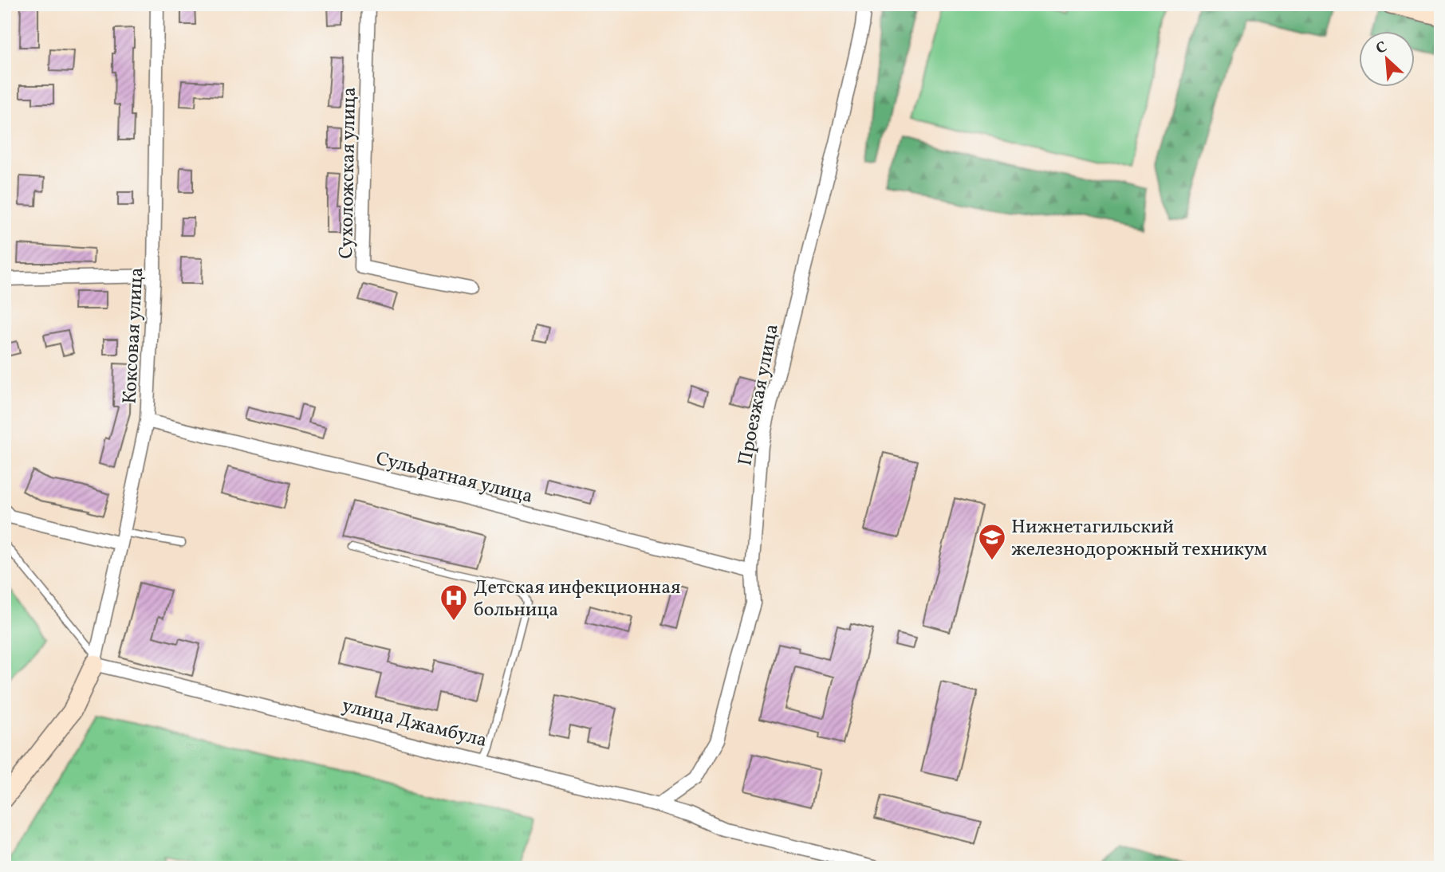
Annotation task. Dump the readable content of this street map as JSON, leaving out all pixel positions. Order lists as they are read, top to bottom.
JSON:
{
  "streets": {
    "street": [
      "Сухоложская улица",
      "Коксовая улица",
      "Проезжая улица",
      "Сульфатная улица",
      "улица Джамбула"
    ]
  },
  "crossings": [
    ["Коксовая улица", "Сульфатная улица"],
    ["Коксовая улица", "улица Джамбула"],
    ["Проезжая улица", "Сульфатная улица"],
    ["Проезжая улица", "улица Джамбула"]
  ],
  "places": {
    "school or university": ["Нижнетагильский железнодорожный техникум"],
    "hospital": ["Детская инфекционная больница"]
  },
  "north": "top left"
}
